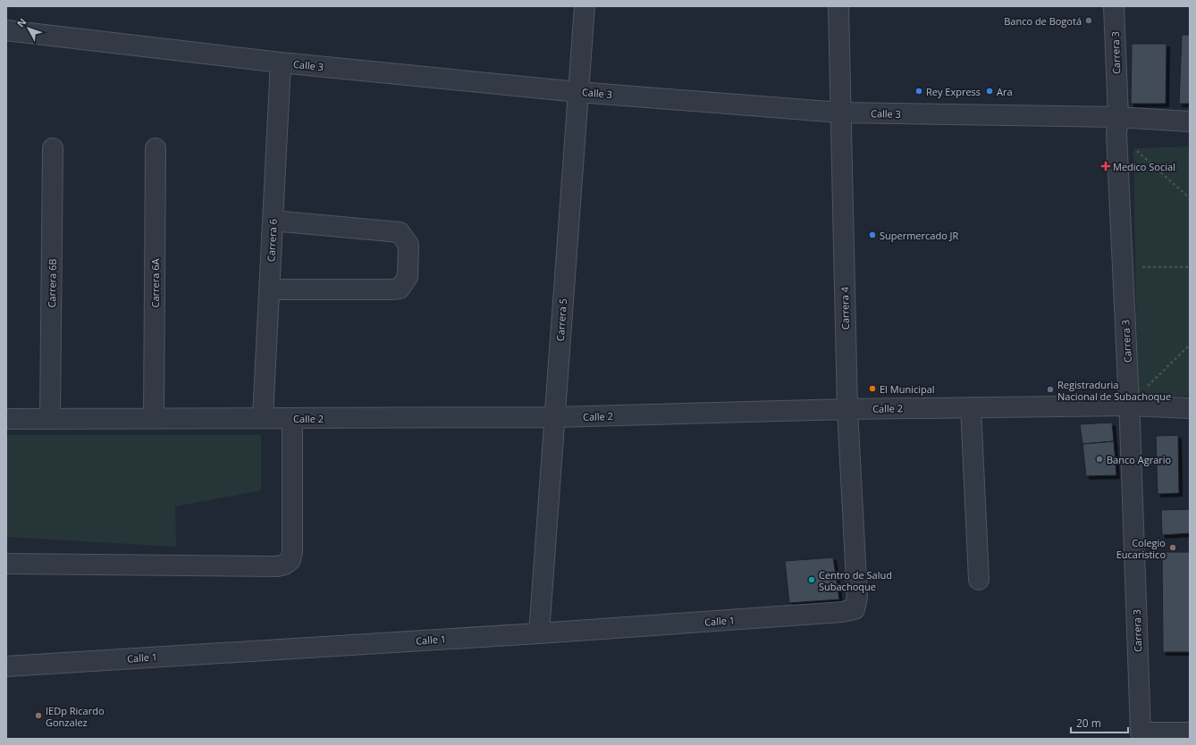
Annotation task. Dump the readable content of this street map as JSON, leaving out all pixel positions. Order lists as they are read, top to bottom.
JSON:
{
  "streets": {
    "street": [
      "Carrera 3",
      "Calle 3",
      "Carrera 6",
      "Carrera 6B",
      "Carrera 6A",
      "Carrera 4",
      "Carrera 5",
      "Calle 2",
      "Calle 1"
    ]
  },
  "crossings": [
    ["Carrera 3", "Calle 3"],
    ["Carrera 3", "Calle 2"],
    ["Calle 3", "Carrera 6"],
    ["Calle 3", "Carrera 4"],
    ["Calle 3", "Carrera 5"],
    ["Carrera 6", "Calle 2"],
    ["Carrera 6B", "Calle 2"],
    ["Carrera 6A", "Calle 2"],
    ["Carrera 4", "Calle 2"],
    ["Carrera 4", "Calle 1"],
    ["Carrera 5", "Calle 2"],
    ["Carrera 5", "Calle 1"]
  ],
  "places": {
    "other": [
      "Banco de Bogotá",
      "Rey Express",
      "Ara",
      "Supermercado JR",
      "El Municipal",
      "Registraduria Nacional de Subachoque",
      "Banco Agrario",
      "Colegio Eucaristico",
      "Centro de Salud Subachoque",
      "IEDp Ricardo Gonzalez"
    ],
    "health": ["Medico Social"]
  },
  "scale_bar": "20 m",
  "north": "top left"
}
